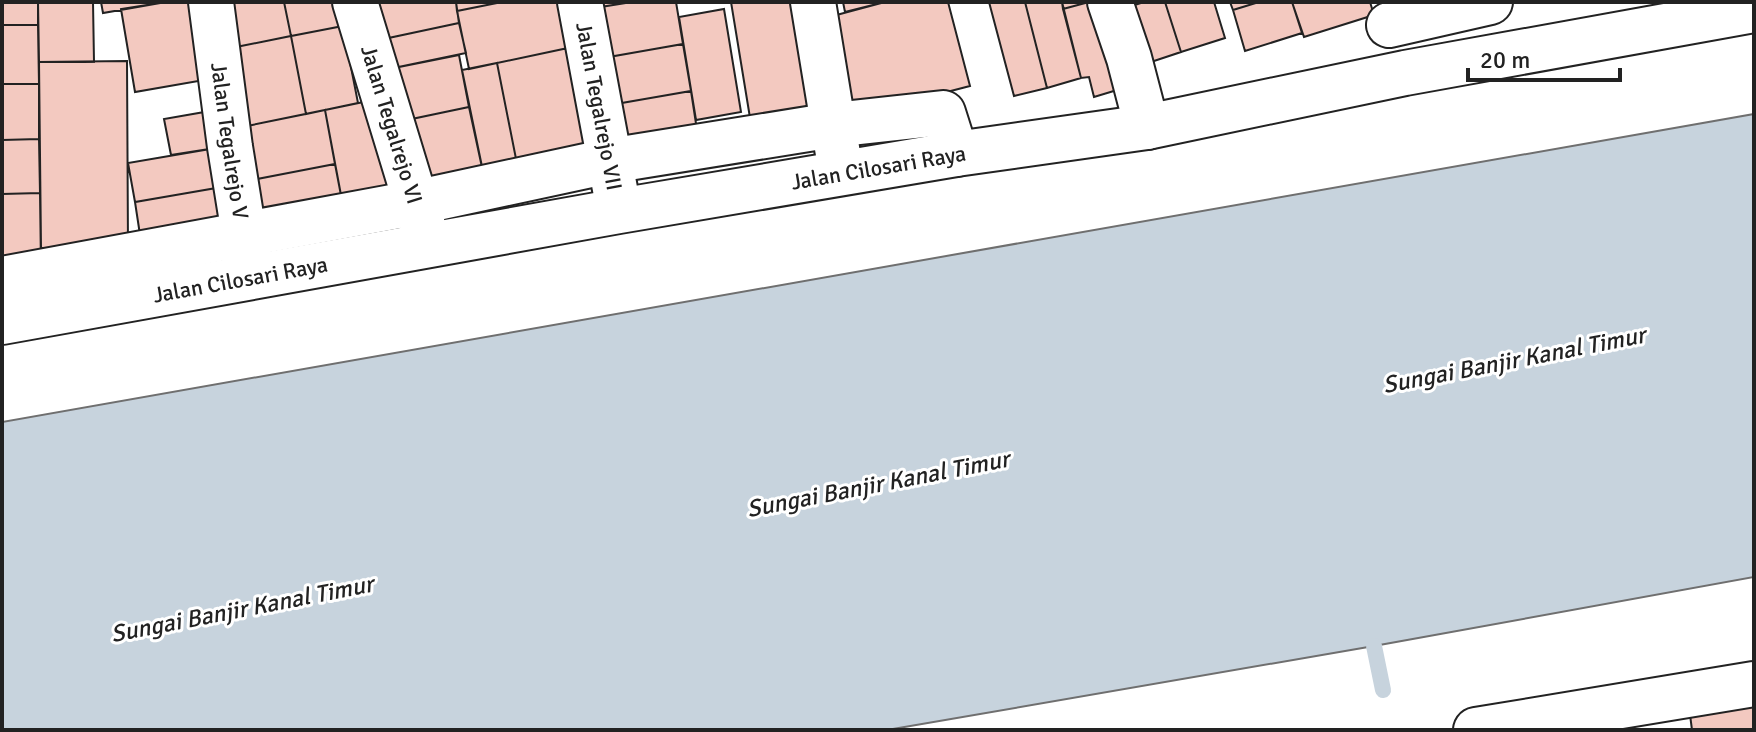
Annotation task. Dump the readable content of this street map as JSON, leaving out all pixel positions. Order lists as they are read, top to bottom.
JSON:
{
  "streets": {
    "street": [
      "Jalan Tegalrejo VII",
      "Jalan Tegalrejo VI",
      "Jalan Tegalrejo V",
      "Jalan Cilosari Raya"
    ]
  },
  "crossings": [
    ["Jalan Tegalrejo VII", "Jalan Cilosari Raya"],
    ["Jalan Tegalrejo VI", "Jalan Cilosari Raya"],
    ["Jalan Tegalrejo V", "Jalan Cilosari Raya"]
  ],
  "water": ["Sungai Banjir Kanal Timur"],
  "scale_bar": "20 m"
}
